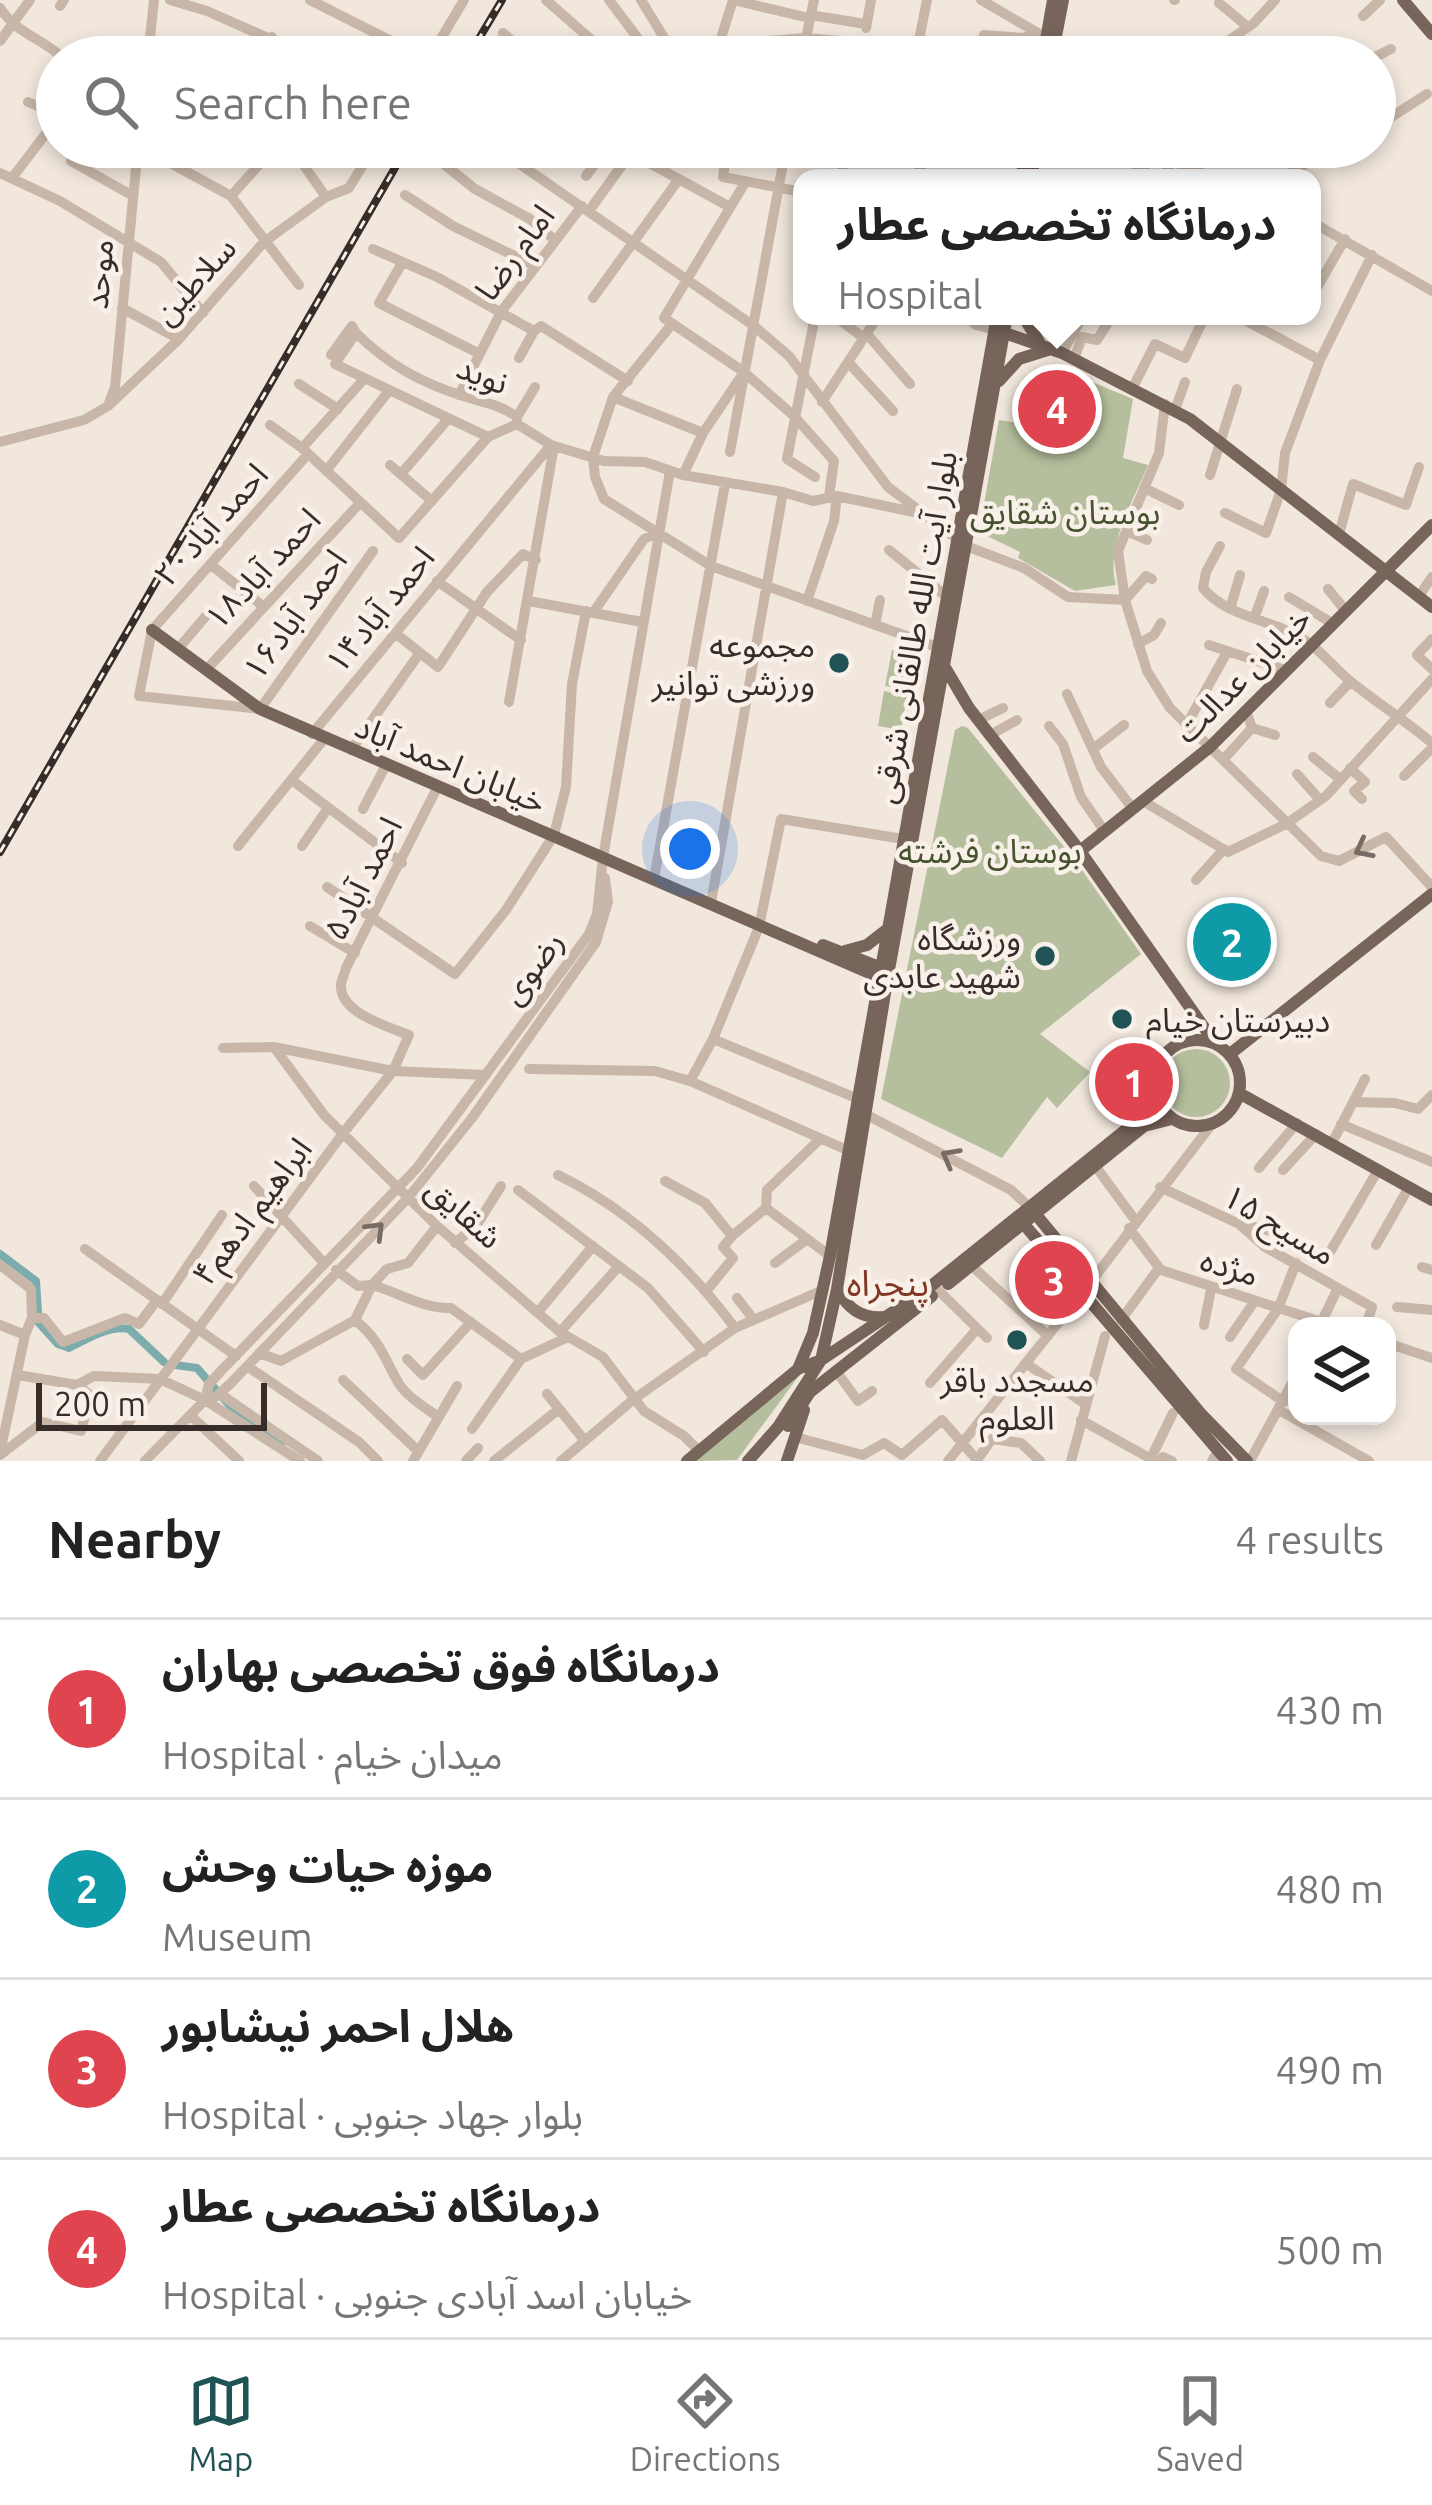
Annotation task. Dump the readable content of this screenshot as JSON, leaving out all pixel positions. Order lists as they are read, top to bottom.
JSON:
{
  "streets": {
    "main road": ["بلوار آیت الله طالقانی شرقی", "خیابان عدالت", "خیابان احمد آباد"],
    "street": [
      "امام رضا",
      "موحد",
      "سلاطین",
      "نوید",
      "احمد آباد۲۰",
      "احمد آباد۱۸",
      "احمد آباد۱۴",
      "احمد آباد۱۶",
      "احمد آباد۵",
      "رضوی",
      "ابراهیم ادهم۴",
      "شقایق",
      "مسیح ۱۵",
      "مژده"
    ]
  },
  "crossings": [
    ["امام رضا", "نوید"],
    ["موحد", "سلاطین"],
    ["نوید", "احمد آباد۱۴"],
    ["احمد آباد۲۰", "خیابان احمد آباد"],
    ["احمد آباد۱۸", "خیابان احمد آباد"],
    ["احمد آباد۱۴", "خیابان احمد آباد"],
    ["احمد آباد۱۶", "خیابان احمد آباد"],
    ["بلوار آیت الله طالقانی شرقی", "خیابان احمد آباد"],
    ["خیابان احمد آباد", "احمد آباد۵"],
    ["خیابان احمد آباد", "رضوی"],
    ["احمد آباد۵", "ابراهیم ادهم۴"],
    ["رضوی", "شقایق"],
    ["ابراهیم ادهم۴", "شقایق"]
  ],
  "districts": ["پنجراه"],
  "parks": ["بوستان شقایق", "بوستان فرشته"],
  "places": [
    "مجموعه ورزشی توانیر",
    "ورزشگاه شهید عابدی",
    "دبیرستان خیام",
    "مسجدد باقر العلوم"
  ],
  "scale_bar": "200 m",
  "page": {
    "search": "Search here",
    "popup": ["درمانگاه تخصصی عطار", "Hospital"],
    "pins": [
      "4",
      "2",
      "1",
      "3"
    ],
    "scale": "200 m",
    "heading": ["Nearby", "4 results"],
    "list": [
      {
        "mark": "1",
        "name": "درمانگاه فوق تخصصی بهاران",
        "note": "Hospital · میدان خیام",
        "value": "430 m"
      },
      {
        "mark": "2",
        "name": "موزه حیات وحش",
        "note": "Museum",
        "value": "480 m"
      },
      {
        "mark": "3",
        "name": "هلال احمر نیشابور",
        "note": "Hospital · بلوار جهاد جنوبی",
        "value": "490 m"
      },
      {
        "mark": "4",
        "name": "درمانگاه تخصصی عطار",
        "note": "Hospital · خیابان اسد آبادی جنوبی",
        "value": "500 m"
      }
    ],
    "nav": ["Map", "Directions", "Saved"]
  }
}
